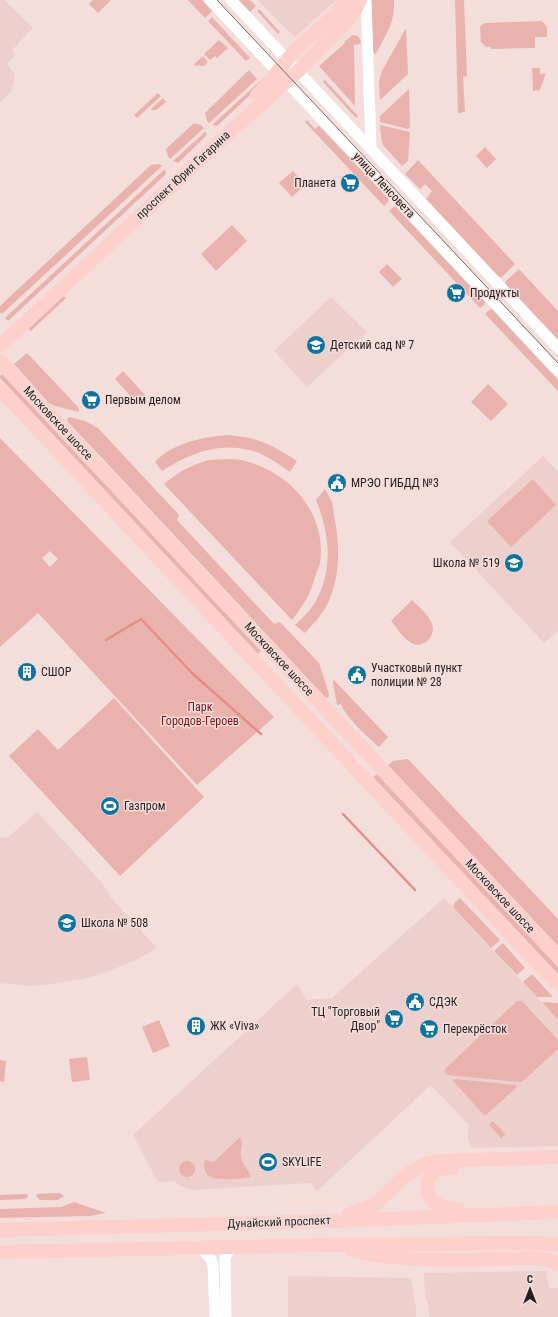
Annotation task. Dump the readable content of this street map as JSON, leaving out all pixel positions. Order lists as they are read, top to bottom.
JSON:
{
  "streets": {
    "main road": ["проспект Юрия Гагарина", "Московское шоссе", "Дунайский проспект"],
    "street": ["улица Ленсовета"]
  },
  "crossings": [
    ["проспект Юрия Гагарина", "улица Ленсовета"]
  ],
  "parks": ["Парк Городов-Героев"],
  "places": {
    "supermarket": [
      "Планета",
      "Продукты",
      "Первым делом",
      "ТЦ \"Торговый Двор\"",
      "Перекрёсток"
    ],
    "school or university": ["Детский сад № 7", "Школа № 519", "Школа № 508"],
    "public building": ["МРЭО ГИБДД №3", "Участковый пункт полиции № 28", "СДЭК"],
    "building": ["СШОР", "ЖК «Viva»"],
    "sports": ["Газпром", "SKYLIFE"]
  },
  "north": "top"
}
